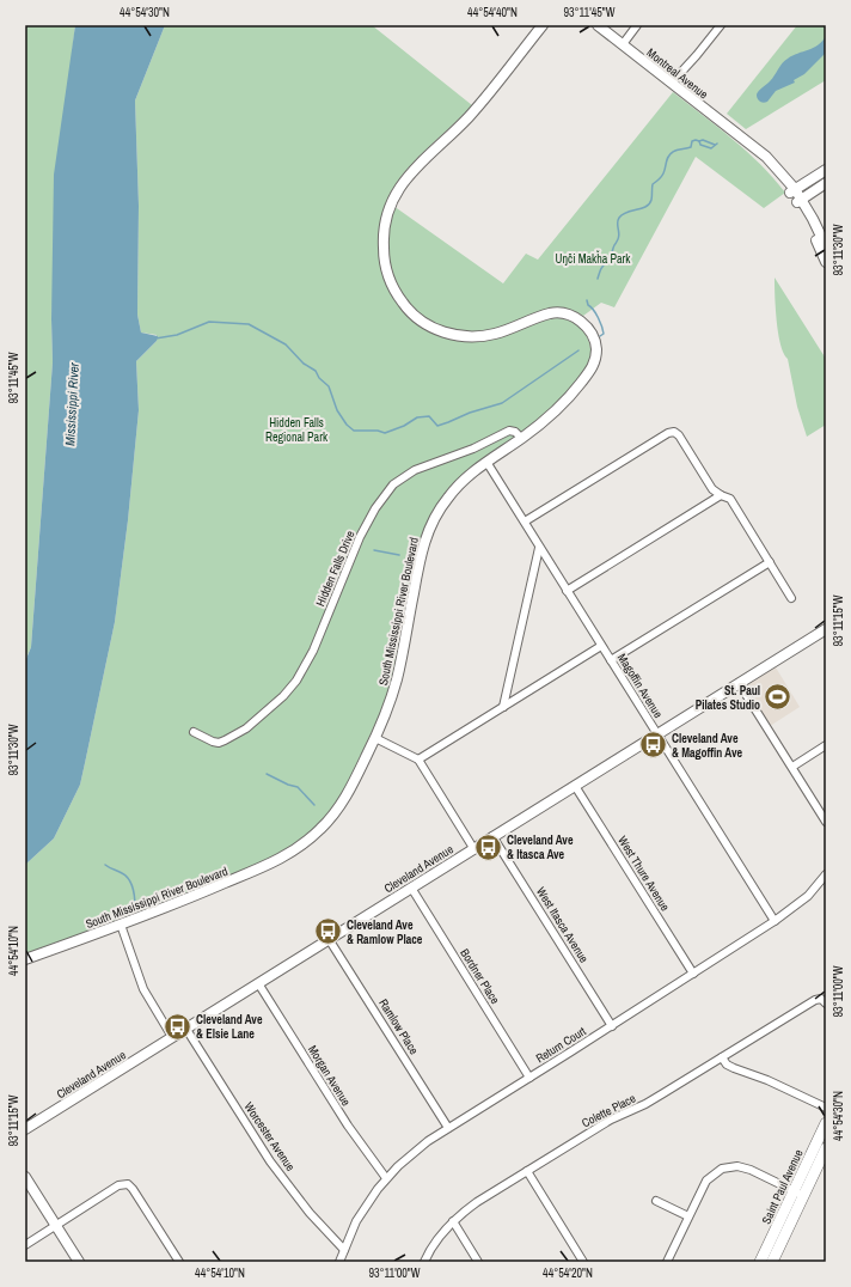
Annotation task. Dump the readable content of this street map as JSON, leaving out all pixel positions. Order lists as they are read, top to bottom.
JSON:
{
  "streets": {
    "main road": ["Saint Paul Avenue"],
    "street": [
      "Montreal Avenue",
      "Hidden Falls Drive",
      "South Mississippi River Boulevard",
      "Magoffin Avenue",
      "Cleveland Avenue",
      "West Thure Avenue",
      "West Itasca Avenue",
      "Bordner Place",
      "Ramlow Place",
      "Return Court",
      "Morgan Avenue",
      "Colette Place",
      "Worcester Avenue"
    ]
  },
  "crossings": [
    ["Hidden Falls Drive", "South Mississippi River Boulevard"],
    ["South Mississippi River Boulevard", "Magoffin Avenue"],
    ["Magoffin Avenue", "Cleveland Avenue"],
    ["Magoffin Avenue", "Return Court"],
    ["Cleveland Avenue", "West Thure Avenue"],
    ["Cleveland Avenue", "West Itasca Avenue"],
    ["Cleveland Avenue", "Bordner Place"],
    ["Cleveland Avenue", "Ramlow Place"],
    ["Cleveland Avenue", "Morgan Avenue"],
    ["Cleveland Avenue", "Worcester Avenue"],
    ["West Thure Avenue", "Return Court"],
    ["West Itasca Avenue", "Return Court"],
    ["Bordner Place", "Return Court"],
    ["Ramlow Place", "Return Court"],
    ["Return Court", "Morgan Avenue"],
    ["Return Court", "Worcester Avenue"]
  ],
  "water": ["Mississippi River"],
  "parks": ["Uŋči Makȟa Park", "Hidden Falls Regional Park"],
  "places": {
    "sports": ["St. Paul Pilates Studio"],
    "bus stop": [
      "Cleveland Ave & Magoffin Ave",
      "Cleveland Ave & Itasca Ave",
      "Cleveland Ave & Ramlow Place",
      "Cleveland Ave & Elsie Lane"
    ]
  },
  "coordinates": [
    "44°54'30\"N",
    "44°54'40\"N",
    "93°11'45\"W",
    "93°11'30\"W",
    "93°11'15\"W",
    "44°54'10\"N",
    "93°11'00\"W",
    "44°54'20\"N"
  ]
}
